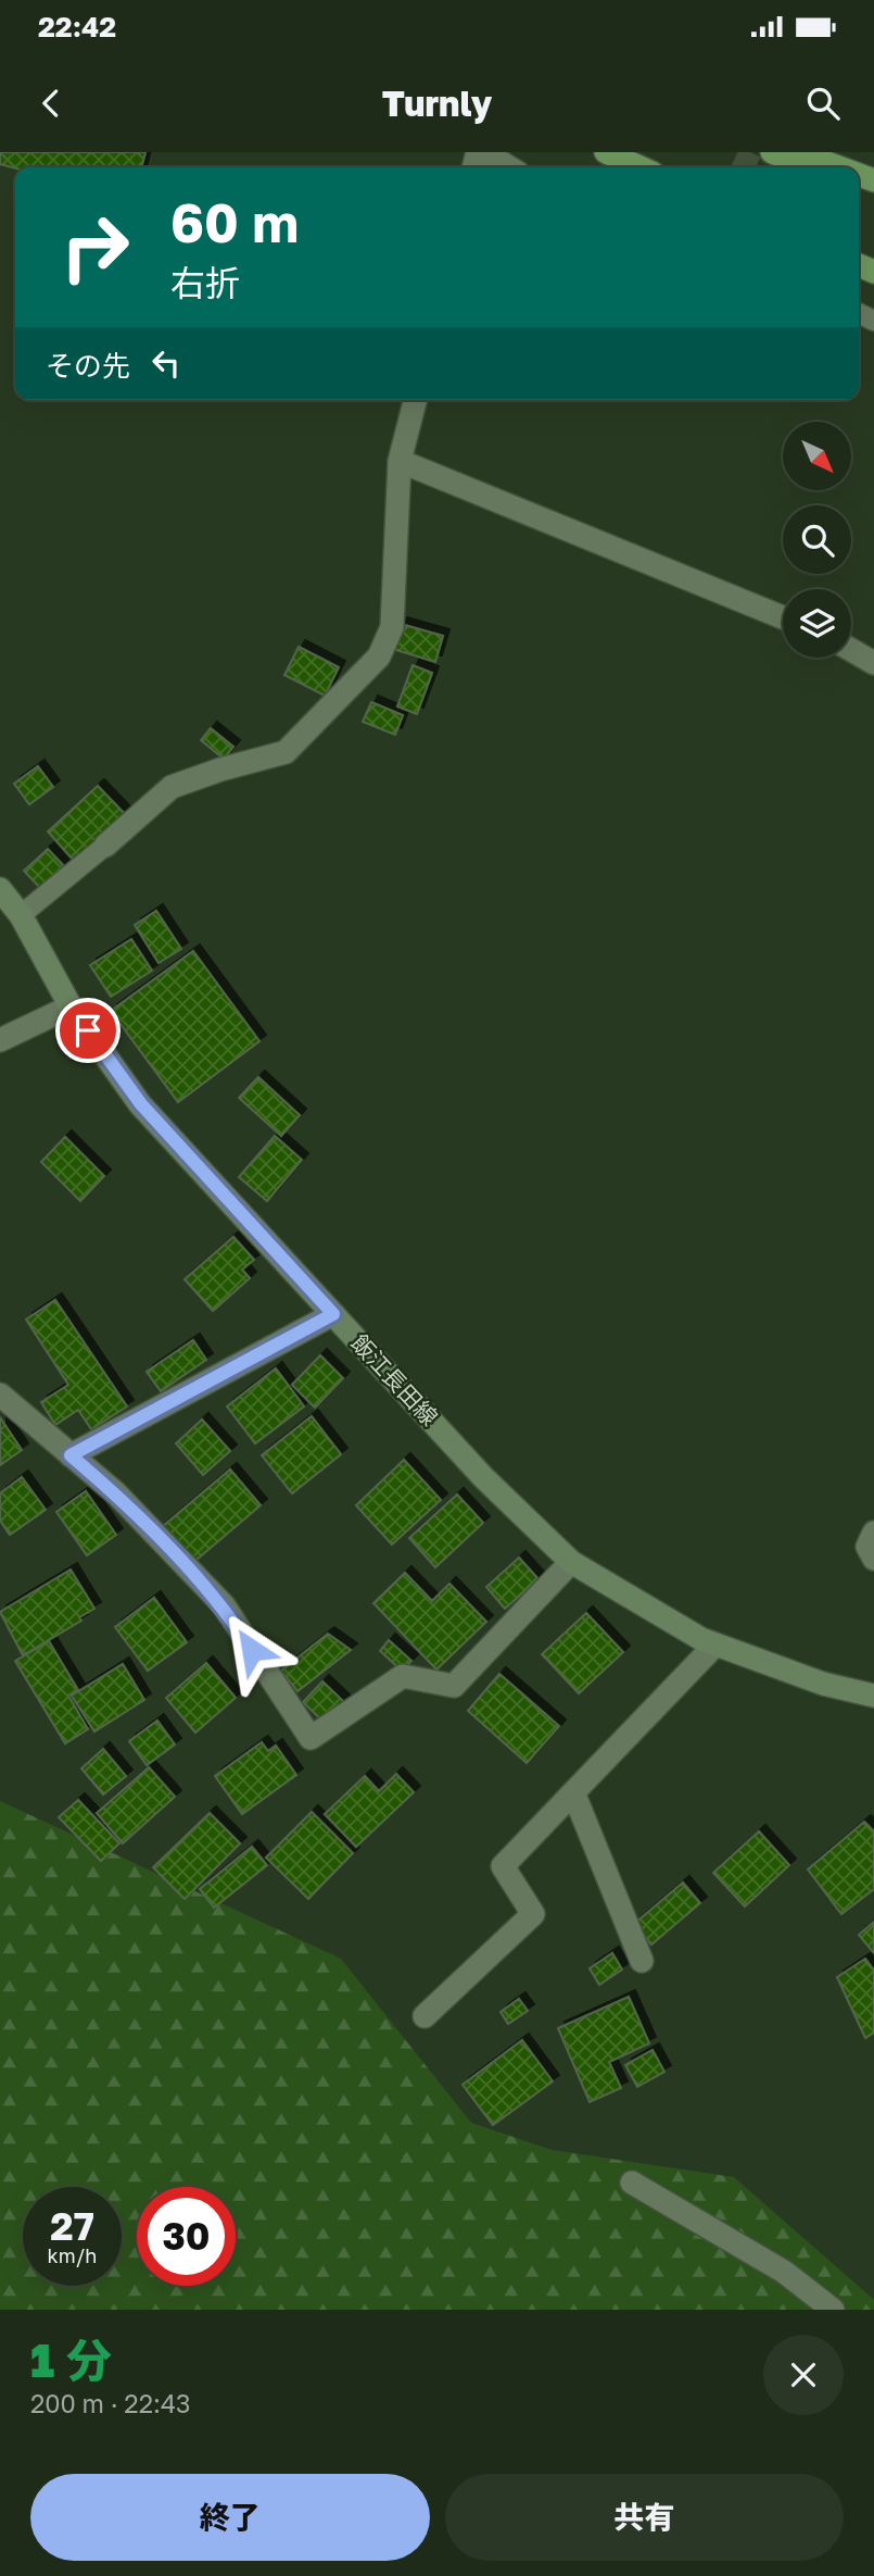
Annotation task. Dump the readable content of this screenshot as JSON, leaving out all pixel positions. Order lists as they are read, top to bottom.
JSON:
{
  "streets": {
    "main road": ["飯江長田線"]
  },
  "north": "bottom right",
  "page": {
    "status": "22:42",
    "header": "Turnly",
    "turn": ["60 m", "右折"],
    "then": "その先",
    "speed": "27 km/h",
    "limit": "30",
    "heading": ["1 分", "200 m · 22:43"],
    "buttons": ["終了", "共有"]
  }
}
